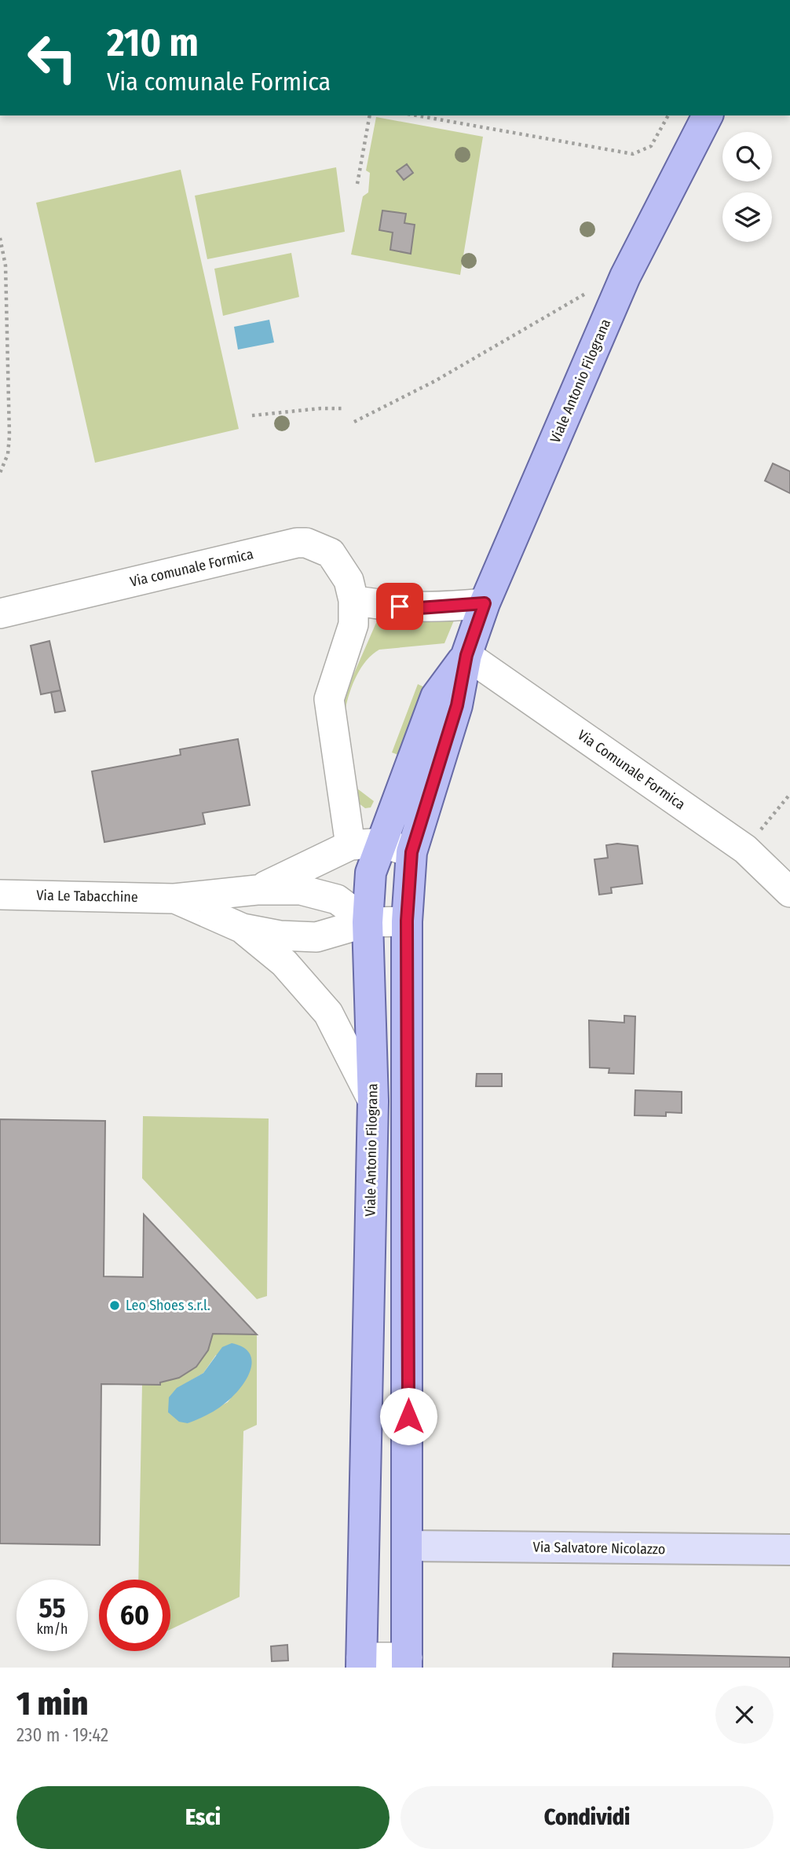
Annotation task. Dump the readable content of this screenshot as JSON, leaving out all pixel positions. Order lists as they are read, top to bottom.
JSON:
{
  "streets": {
    "main road": ["Viale Antonio Filograna"],
    "street": [
      "Via comunale Formica",
      "Via Comunale Formica",
      "Via Le Tabacchine",
      "Via Salvatore Nicolazzo"
    ]
  },
  "crossings": [
    ["Viale Antonio Filograna", "Via Comunale Formica"],
    ["Viale Antonio Filograna", "Via Le Tabacchine"],
    ["Viale Antonio Filograna", "Via Salvatore Nicolazzo"],
    ["Via comunale Formica", "Via Le Tabacchine"]
  ],
  "places": ["Leo Shoes s.r.l."],
  "page": {
    "turn": ["210 m", "Via comunale Formica"],
    "speed": "55 km/h",
    "limit": "60",
    "heading": ["1 min", "230 m · 19:42"],
    "buttons": ["Esci", "Condividi"]
  }
}
